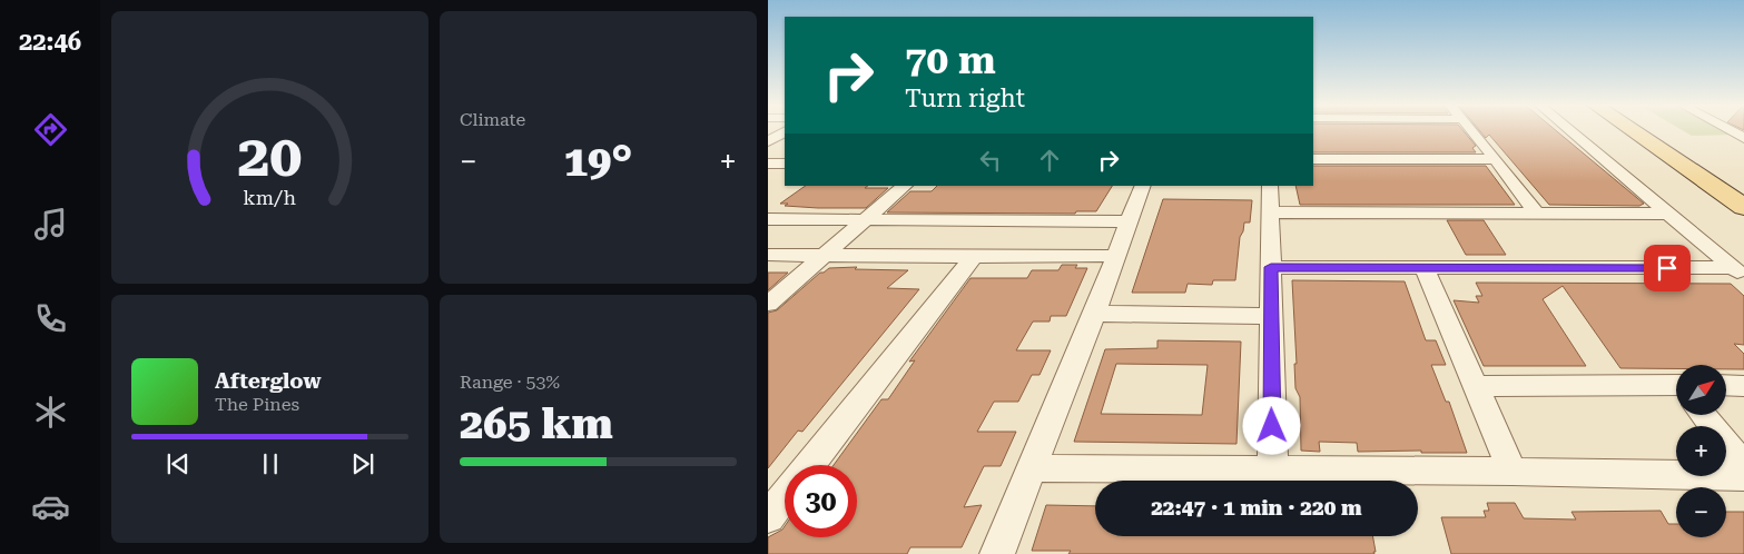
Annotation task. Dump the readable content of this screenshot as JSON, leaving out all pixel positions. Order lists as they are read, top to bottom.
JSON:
{
  "north": "top right",
  "page": {
    "tabs": "22:46",
    "tile": [
      "Climate",
      ["Range · 53%", "265 km"]
    ],
    "turn": ["70 m", "Turn right"],
    "heat": ["−", "19°", "+"],
    "song": ["Afterglow", "The Pines"],
    "map_buttons": ["+", "−"],
    "limit": "30",
    "trip": "22:47 · 1 min · 220 m",
    "gauge": ["20", "km/h"]
  }
}
